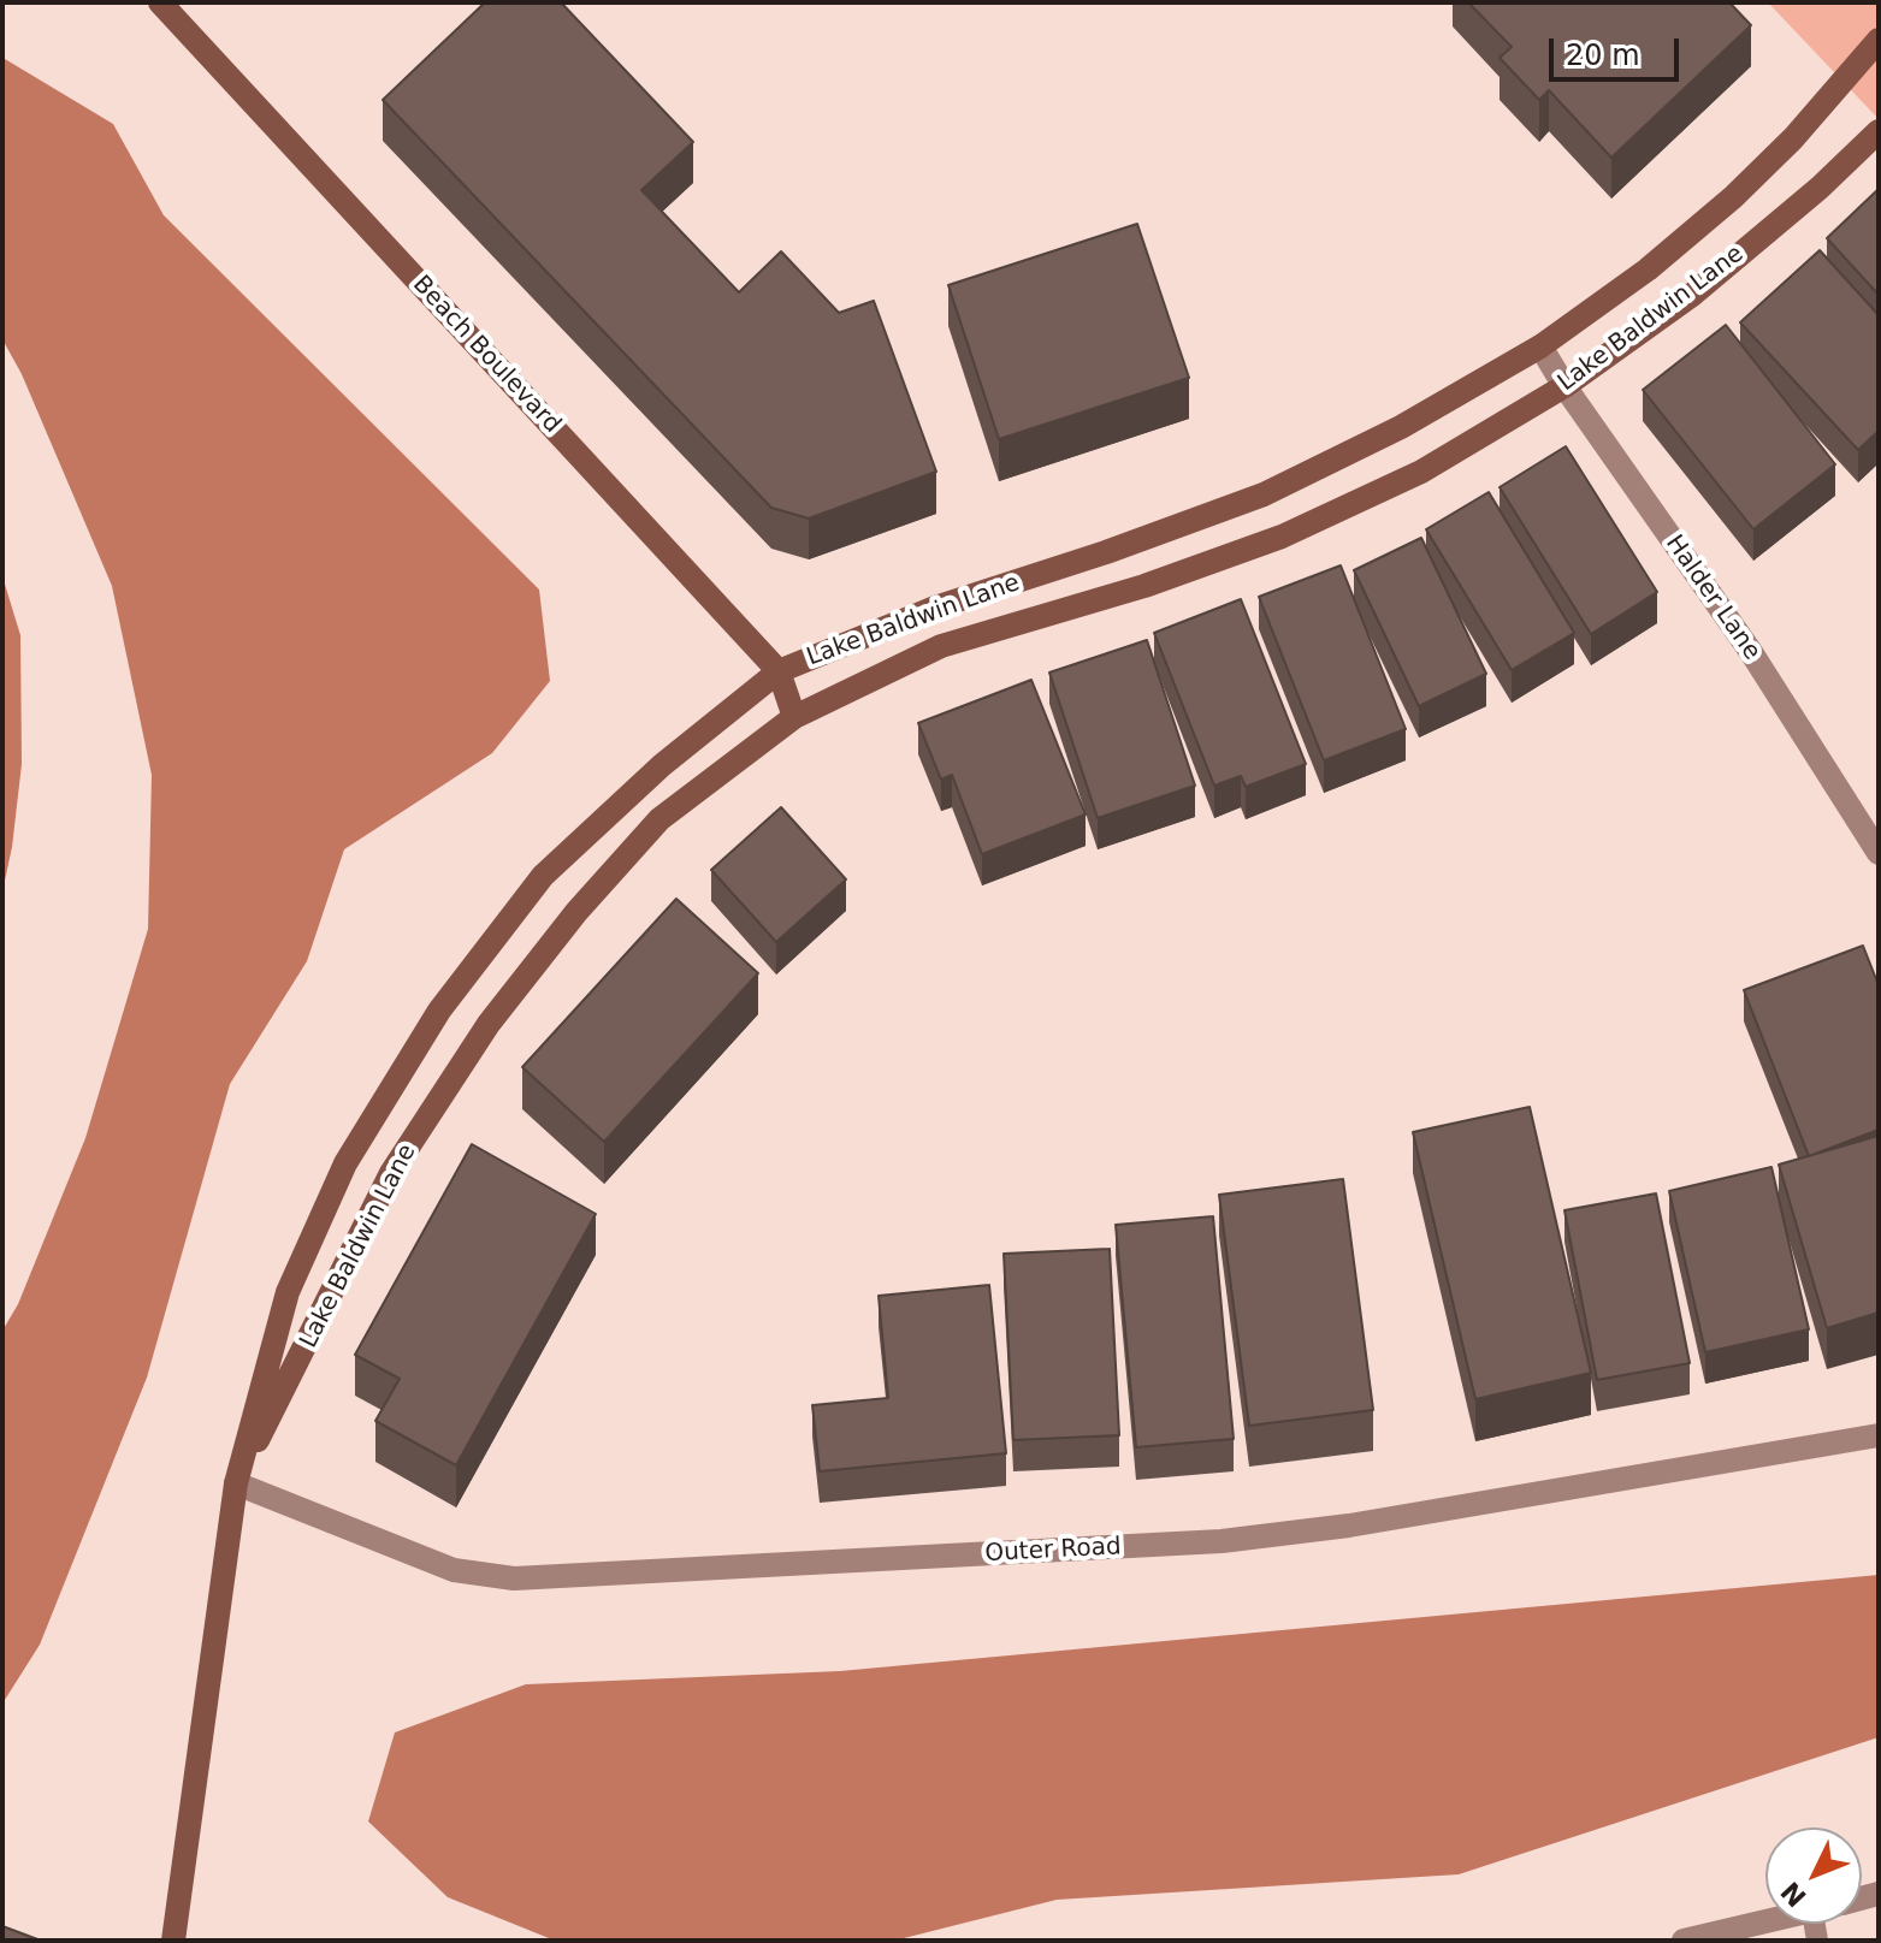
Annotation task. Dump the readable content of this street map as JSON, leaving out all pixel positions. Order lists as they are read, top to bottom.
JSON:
{
  "streets": {
    "street": [
      "Lake Baldwin Lane",
      "Beach Boulevard",
      "Halder Lane",
      "Outer Road"
    ]
  },
  "crossings": [
    ["Lake Baldwin Lane", "Beach Boulevard"],
    ["Lake Baldwin Lane", "Halder Lane"],
    ["Lake Baldwin Lane", "Outer Road"]
  ],
  "scale_bar": "20 m",
  "north": "bottom left"
}
